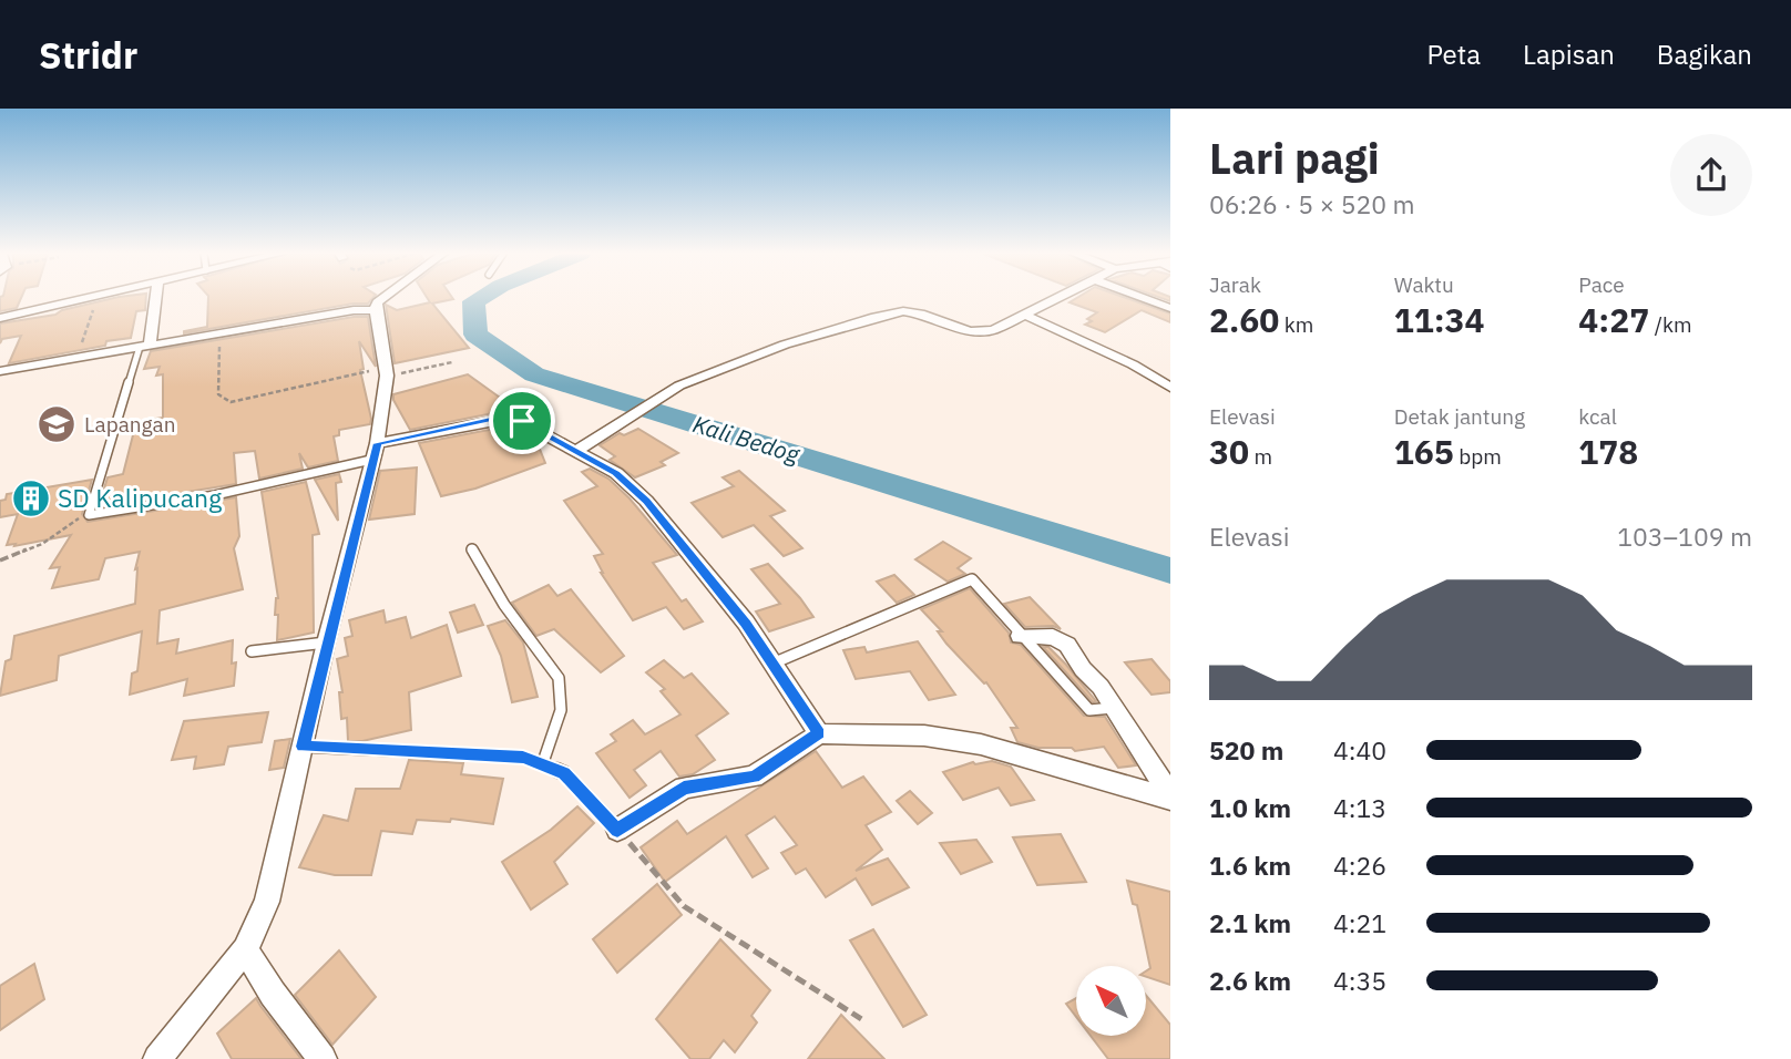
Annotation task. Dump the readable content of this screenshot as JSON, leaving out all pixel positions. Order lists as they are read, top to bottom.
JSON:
{
  "water": ["Kali Bedog"],
  "places": {
    "school or university": ["Lapangan"],
    "building": ["SD Kalipucang"]
  },
  "north": "top left",
  "page": {
    "header": "Stridr",
    "nav": ["Peta", "Lapisan", "Bagikan"],
    "heading": ["Lari pagi", "06:26 · 5 × 520 m"],
    "stats": [
      ["Jarak", "2.60 km"],
      ["Waktu", "11:34"],
      ["Pace", "4:27 /km"],
      ["Elevasi", "30 m"],
      ["Detak jantung", "165 bpm"],
      ["kcal", "178"]
    ],
    "chart": ["Elevasi", "103–109 m"],
    "list": [
      {
        "name": "520 m",
        "note": "4:40"
      },
      {
        "name": "1.0 km",
        "note": "4:13"
      },
      {
        "name": "1.6 km",
        "note": "4:26"
      },
      {
        "name": "2.1 km",
        "note": "4:21"
      },
      {
        "name": "2.6 km",
        "note": "4:35"
      }
    ]
  }
}
